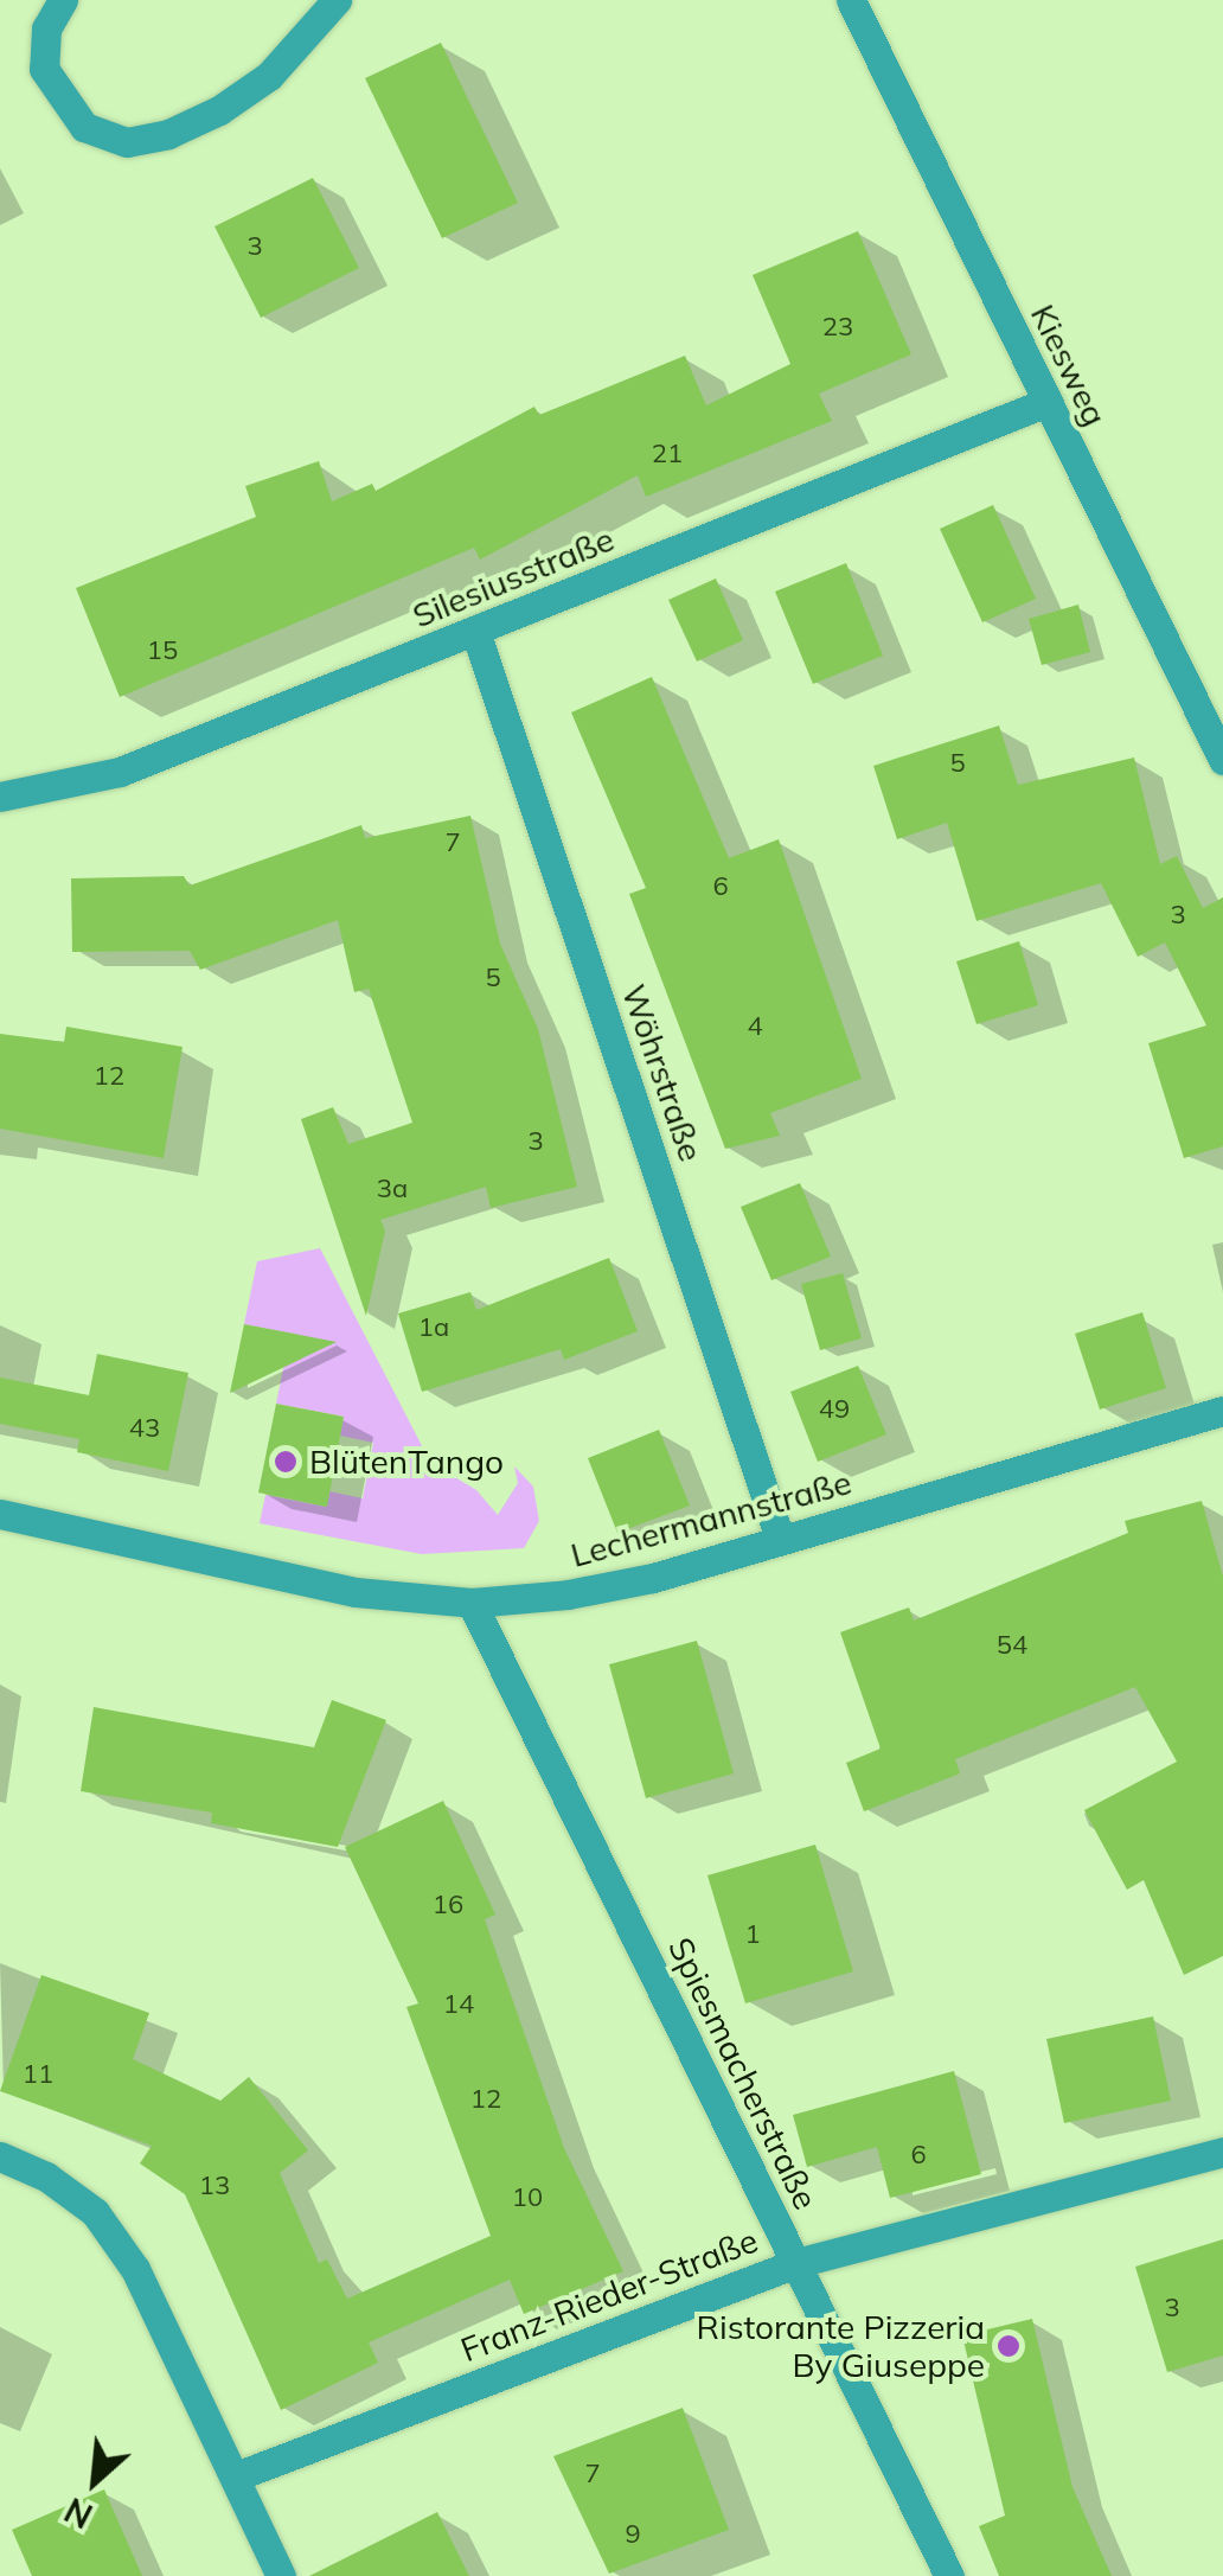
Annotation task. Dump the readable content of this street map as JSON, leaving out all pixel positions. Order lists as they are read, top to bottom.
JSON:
{
  "streets": {
    "street": [
      "Kiesweg",
      "Silesiusstraße",
      "Wöhrstraße",
      "Lechermannstraße",
      "Spiesmacherstraße",
      "Franz-Rieder-Straße"
    ]
  },
  "crossings": [
    ["Kiesweg", "Silesiusstraße"],
    ["Silesiusstraße", "Wöhrstraße"],
    ["Wöhrstraße", "Lechermannstraße"],
    ["Lechermannstraße", "Spiesmacherstraße"],
    ["Spiesmacherstraße", "Franz-Rieder-Straße"]
  ],
  "places": ["BlütenTango", "Ristorante Pizzeria By Giuseppe"],
  "house_numbers": [
    "3",
    "23",
    "21",
    "15",
    "5",
    "7",
    "6",
    "3",
    "5",
    "4",
    "12",
    "3",
    "3a",
    "1a",
    "49",
    "43",
    "54",
    "16",
    "1",
    "14",
    "11",
    "12",
    "6",
    "13",
    "10",
    "3",
    "7",
    "9"
  ],
  "north": "bottom left"
}
